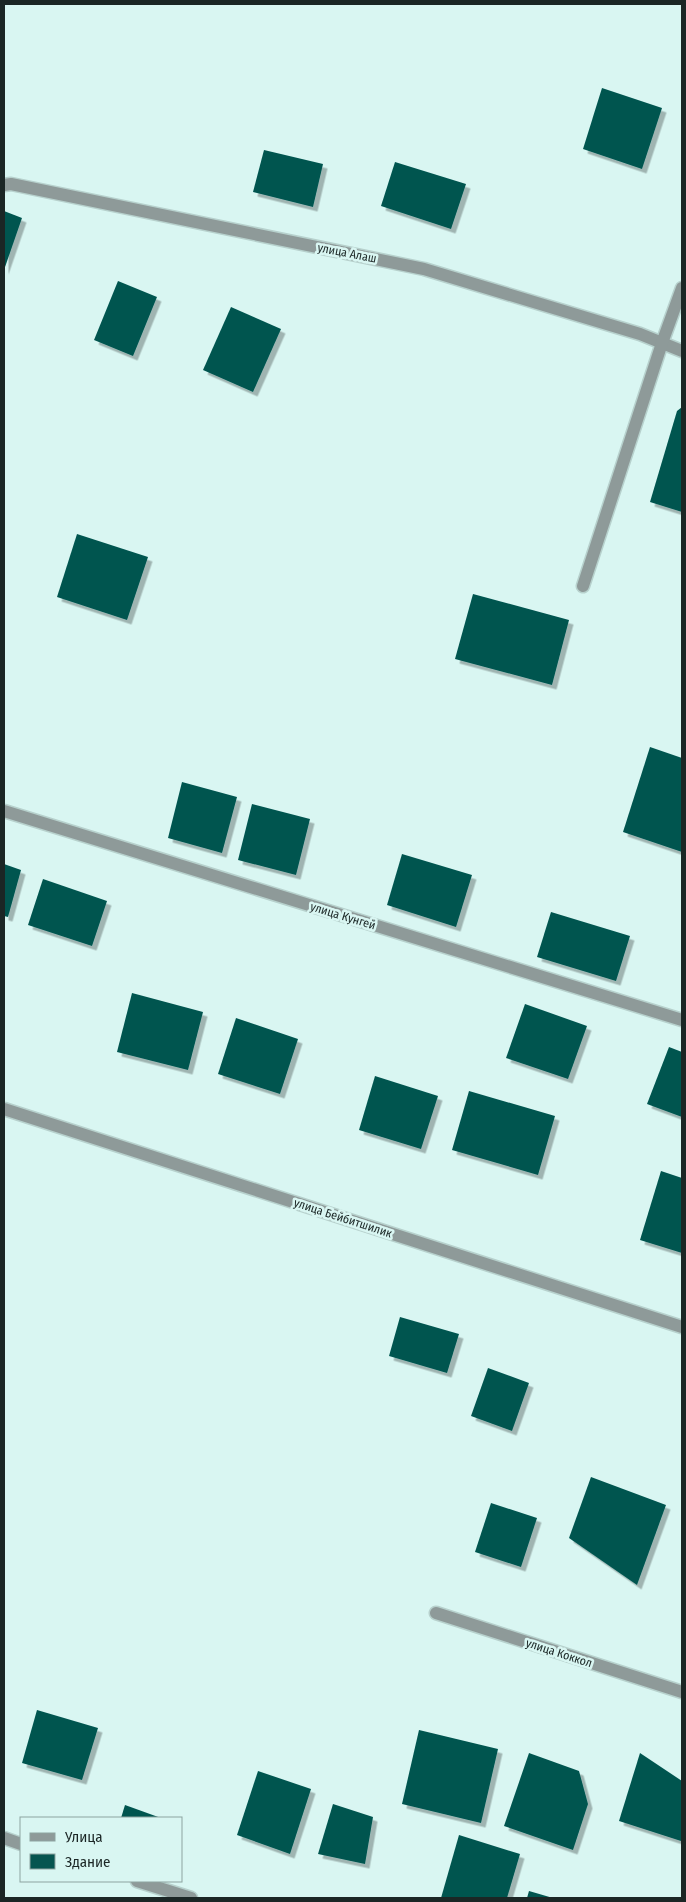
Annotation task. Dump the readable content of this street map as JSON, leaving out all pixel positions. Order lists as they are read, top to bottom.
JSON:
{
  "streets": {
    "street": [
      "улица Алаш",
      "улица Кунгей",
      "улица Бейбитшилик",
      "улица Коккол"
    ]
  },
  "legend": ["Улица", "Здание"]
}
